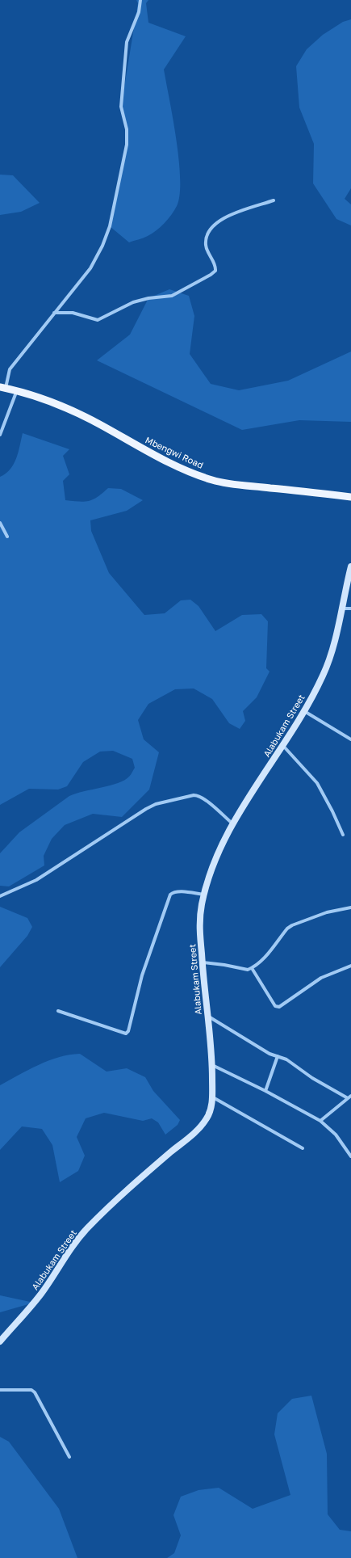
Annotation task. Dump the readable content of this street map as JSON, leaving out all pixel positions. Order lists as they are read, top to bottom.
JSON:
{
  "streets": {
    "main road": ["Mbengwi Road"],
    "street": ["Alabukam Street"]
  }
}
